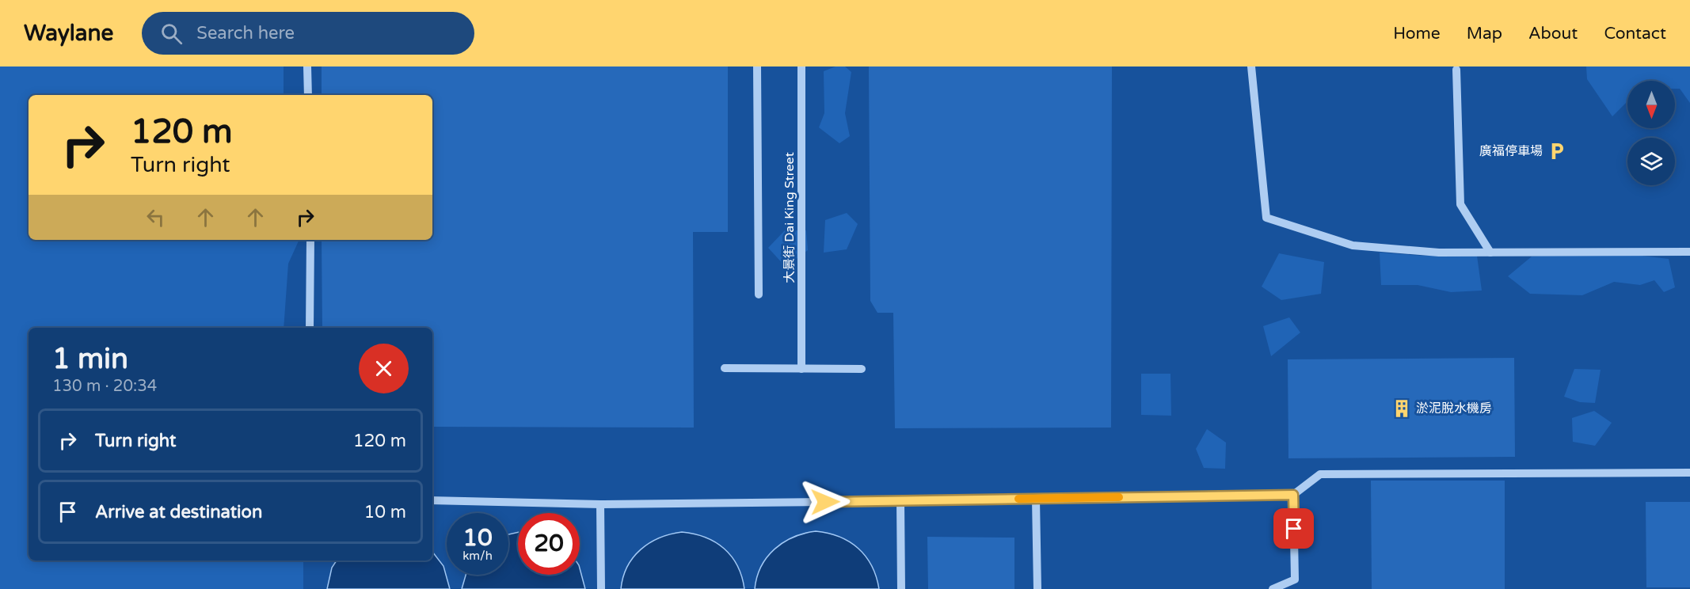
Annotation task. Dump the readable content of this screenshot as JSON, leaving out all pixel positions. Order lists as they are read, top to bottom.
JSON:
{
  "streets": {
    "street": ["大景街 Dai King Street"]
  },
  "places": {
    "parking": ["廣福停車場"],
    "building": ["淤泥脫水機房"]
  },
  "north": "bottom",
  "page": {
    "header": "Waylane",
    "search": "Search here",
    "nav": [
      "Home",
      "Map",
      "About",
      "Contact"
    ],
    "turn": ["120 m", "Turn right"],
    "heading": ["1 min", "130 m · 20:34"],
    "list": [
      {
        "name": "Turn right",
        "value": "120 m"
      },
      {
        "name": "Arrive at destination",
        "value": "10 m"
      }
    ],
    "speed": "10 km/h",
    "limit": "20"
  }
}
